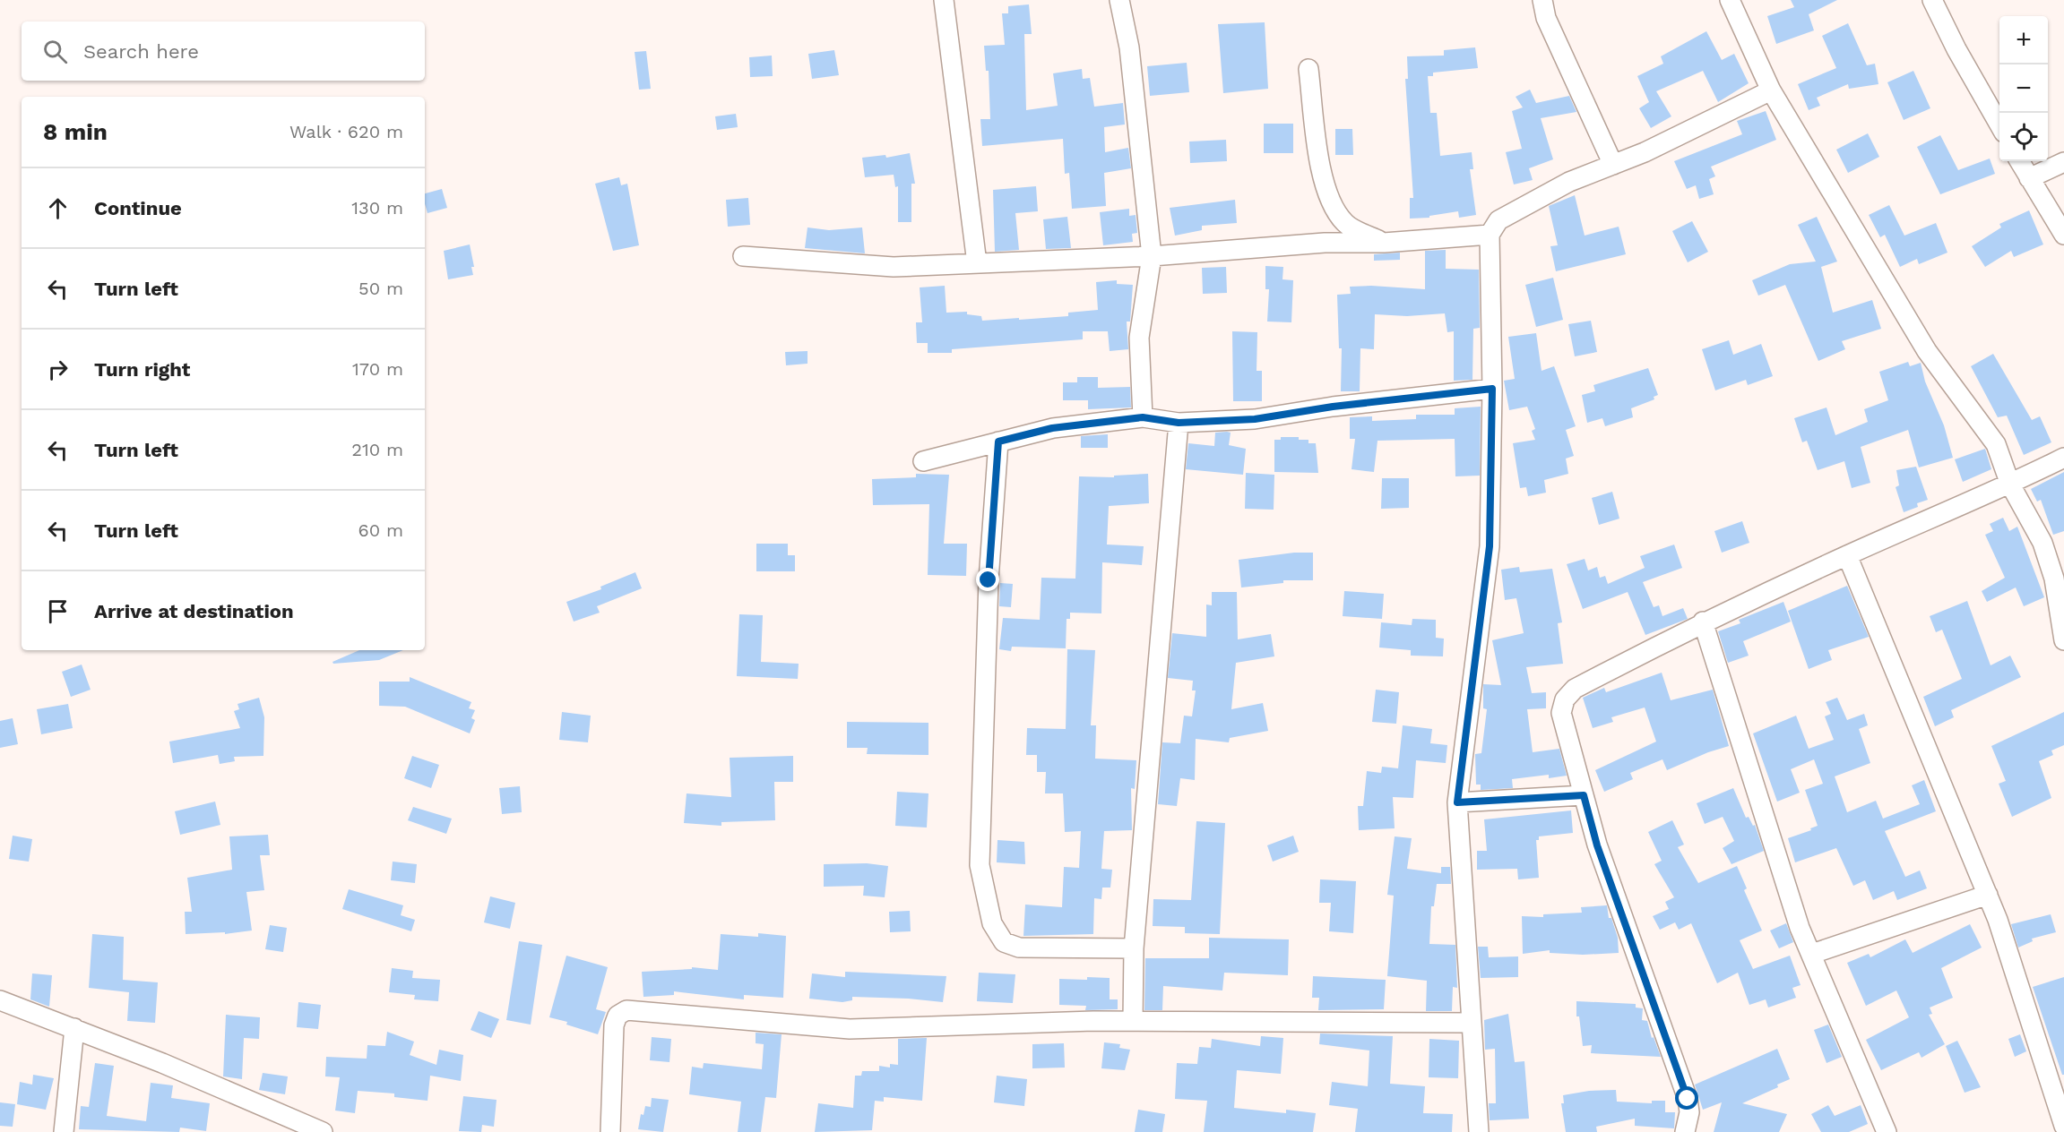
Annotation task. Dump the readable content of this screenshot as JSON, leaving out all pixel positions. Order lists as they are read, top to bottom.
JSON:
{
  "page": {
    "map_buttons": ["+", "−"],
    "search": "Search here",
    "heading": ["8 min", "Walk · 620 m"],
    "list": [
      ["Continue", "130 m"],
      ["Turn left", "50 m"],
      ["Turn right", "170 m"],
      ["Turn left", "210 m"],
      ["Turn left", "60 m"],
      "Arrive at destination"
    ]
  }
}
